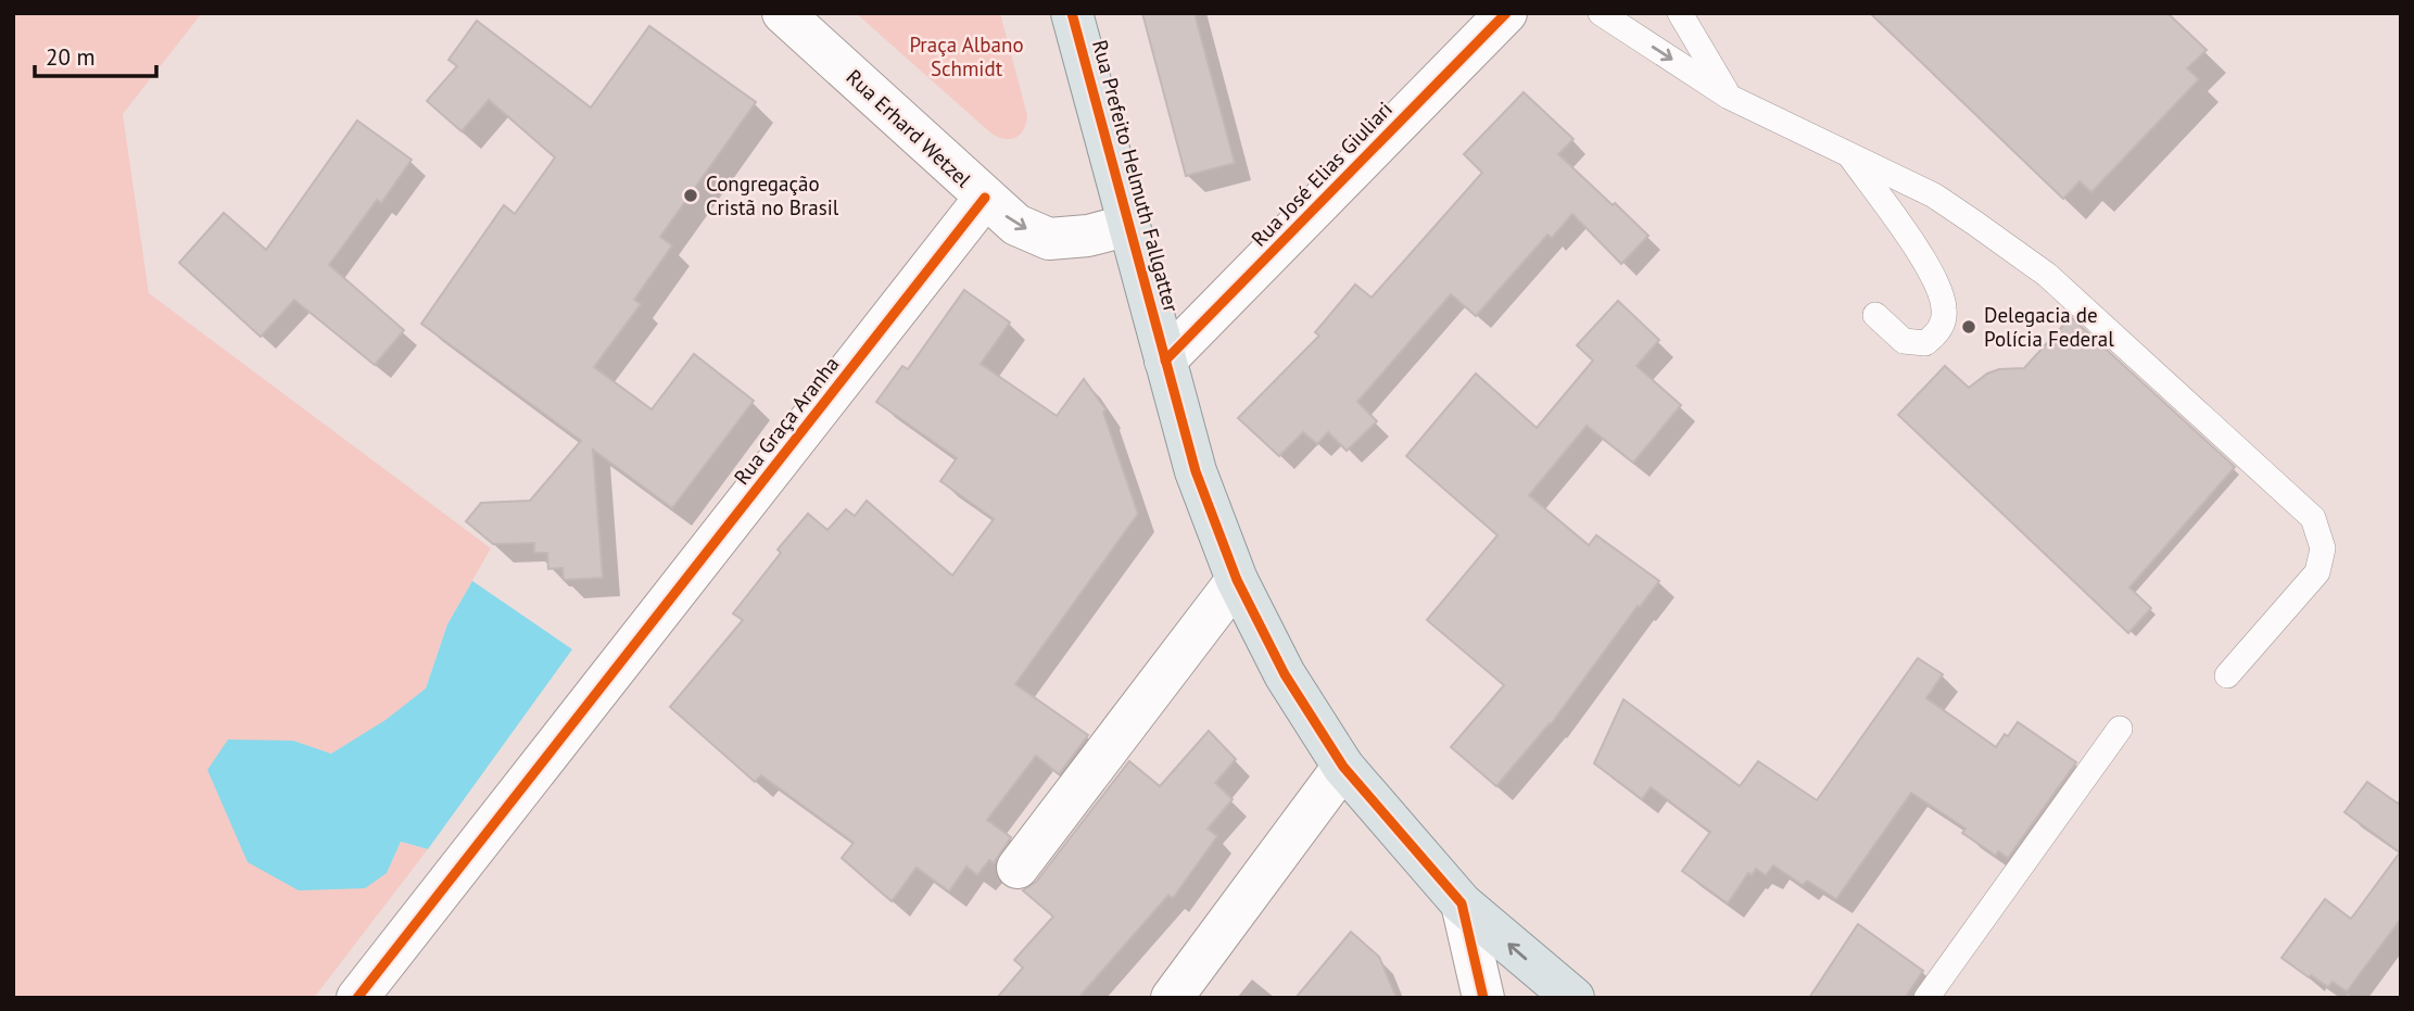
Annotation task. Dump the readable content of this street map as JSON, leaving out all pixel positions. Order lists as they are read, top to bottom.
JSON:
{
  "streets": {
    "main road": ["Rua Prefeito Helmuth Fallgatter"],
    "street": ["Rua Erhard Wetzel", "Rua José Elias Giuliari", "Rua Graça Aranha"]
  },
  "crossings": [
    ["Rua Erhard Wetzel", "Rua Prefeito Helmuth Fallgatter"],
    ["Rua Erhard Wetzel", "Rua Graça Aranha"],
    ["Rua José Elias Giuliari", "Rua Prefeito Helmuth Fallgatter"]
  ],
  "parks": ["Praça Albano Schmidt"],
  "places": ["Congregação Cristã no Brasil", "Delegacia de Polícia Federal"],
  "scale_bar": "20 m"
}
